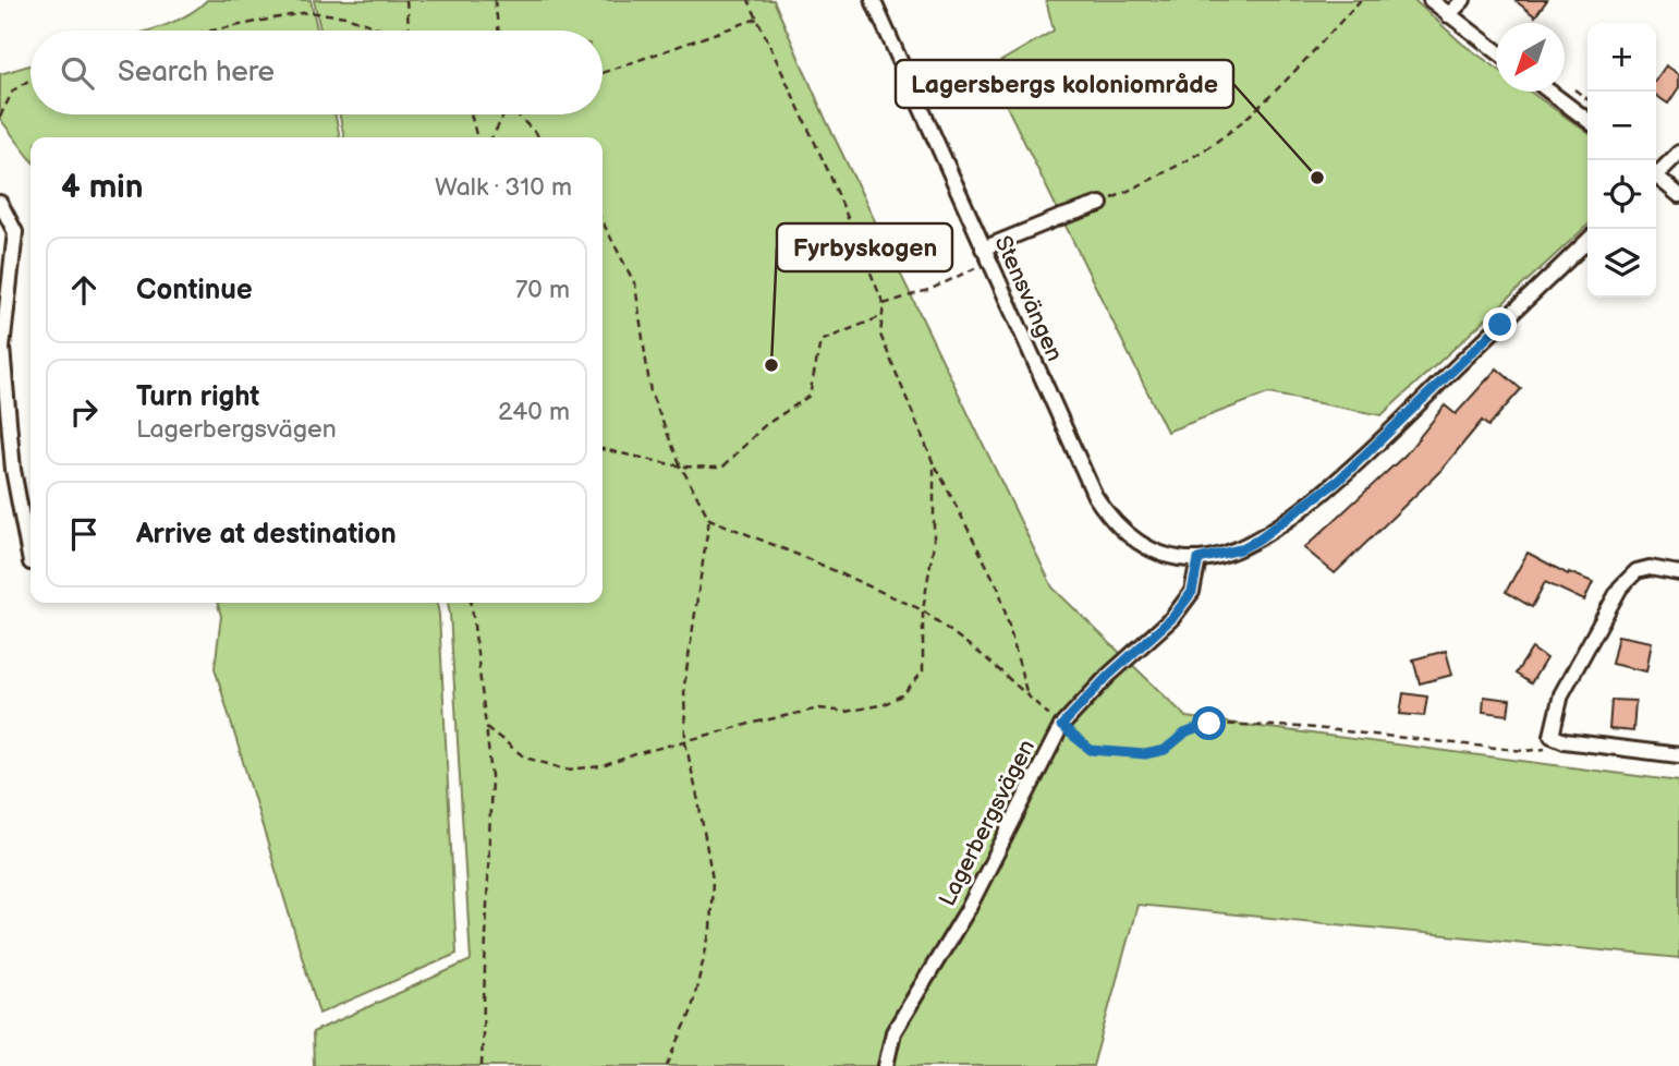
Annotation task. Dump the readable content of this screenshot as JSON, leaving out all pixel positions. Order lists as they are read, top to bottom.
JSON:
{
  "streets": {
    "street": ["Stensvängen", "Lagerbergsvägen"]
  },
  "crossings": [
    ["Stensvängen", "Lagerbergsvägen"]
  ],
  "places": ["Lagersbergs koloniområde", "Fyrbyskogen"],
  "north": "bottom left",
  "page": {
    "map_buttons": ["+", "−"],
    "search": "Search here",
    "heading": ["4 min", "Walk · 310 m"],
    "list": [
      ["Continue", "70 m"],
      ["Turn right", "Lagerbergsvägen", "240 m"],
      "Arrive at destination"
    ]
  }
}
